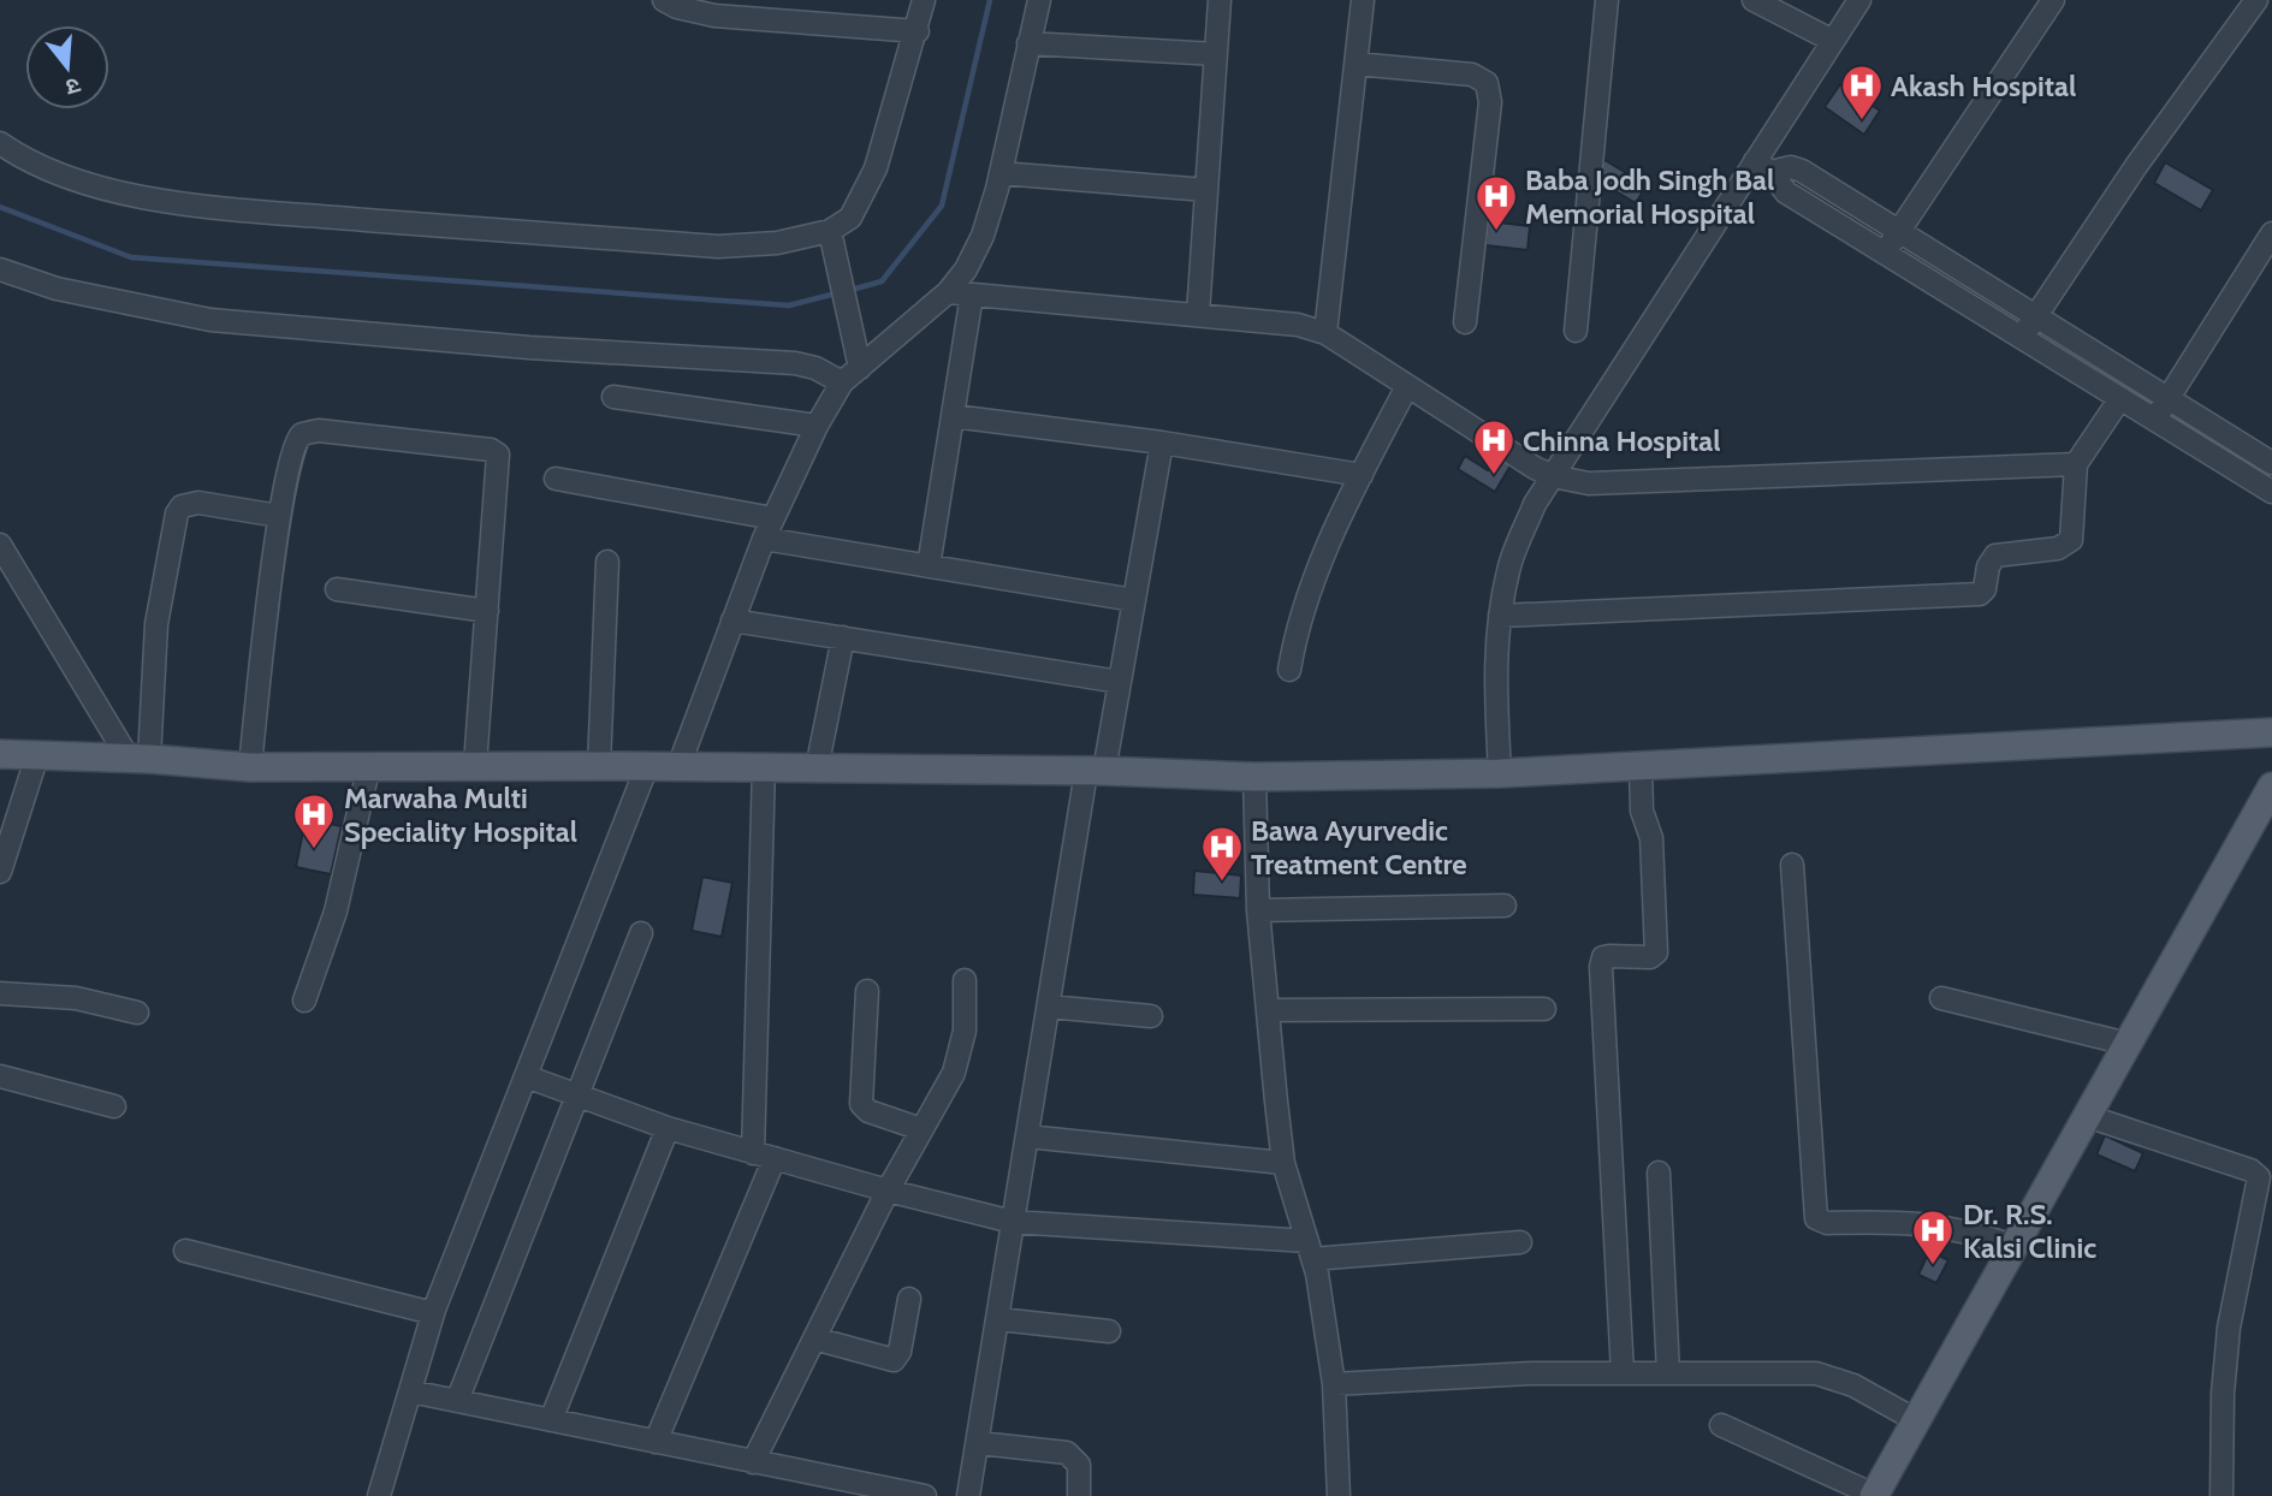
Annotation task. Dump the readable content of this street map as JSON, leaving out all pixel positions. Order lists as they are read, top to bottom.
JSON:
{
  "places": {
    "hospital": [
      "Akash Hospital",
      "Baba Jodh Singh Bal Memorial Hospital",
      "Chinna Hospital",
      "Marwaha Multi Speciality Hospital",
      "Bawa Ayurvedic Treatment Centre",
      "Dr. R.S. Kalsi Clinic"
    ]
  },
  "north": "bottom"
}
